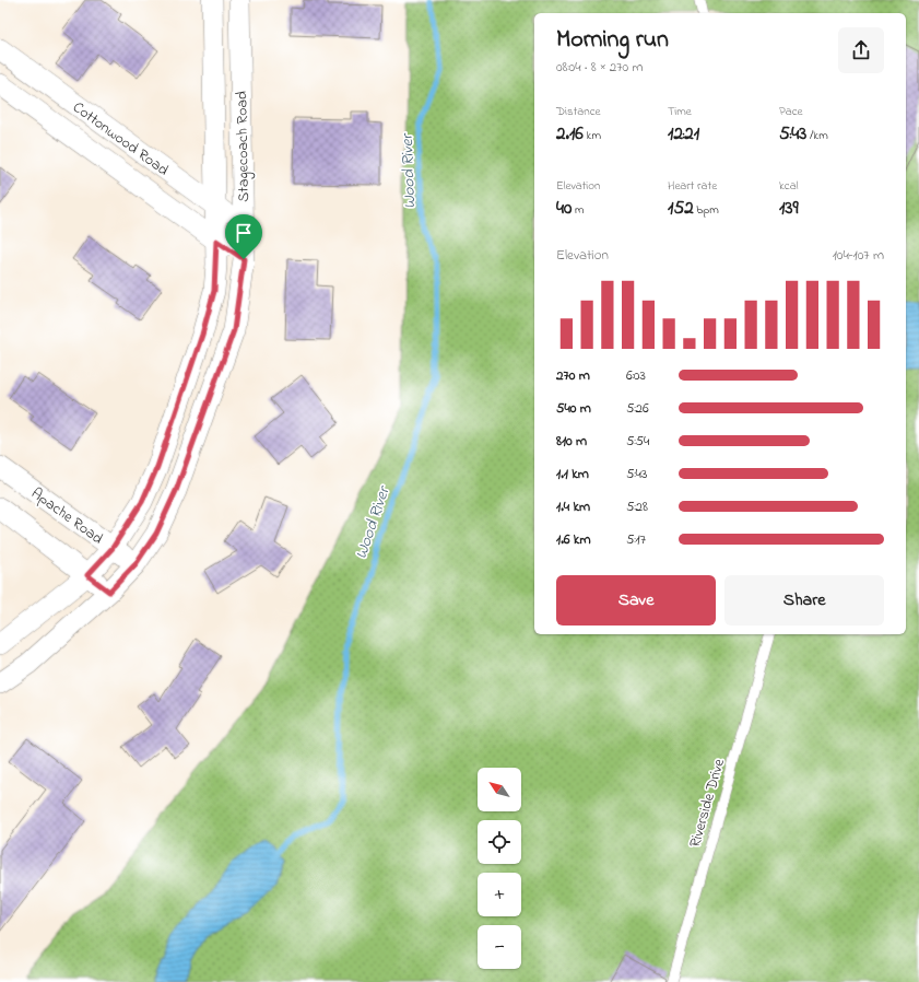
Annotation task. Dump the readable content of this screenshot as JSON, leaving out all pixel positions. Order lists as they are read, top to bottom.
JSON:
{
  "streets": {
    "street": ["Cottonwood Road", "Stagecoach Road", "Apache Road"],
    "lane": ["Riverside Drive"]
  },
  "crossings": [
    ["Cottonwood Road", "Stagecoach Road"],
    ["Stagecoach Road", "Apache Road"]
  ],
  "water": ["Wood River"],
  "north": "top left",
  "page": {
    "heading": ["Morning run", "08:04 · 8 × 270 m"],
    "stats": [
      ["Distance", "2.16 km"],
      ["Time", "12:21"],
      ["Pace", "5:43 /km"],
      ["Elevation", "40 m"],
      ["Heart rate", "152 bpm"],
      ["kcal", "139"]
    ],
    "chart": ["Elevation", "104–107 m"],
    "list": [
      {
        "name": "270 m",
        "note": "6:03"
      },
      {
        "name": "540 m",
        "note": "5:26"
      },
      {
        "name": "810 m",
        "note": "5:54"
      },
      {
        "name": "1.1 km",
        "note": "5:43"
      },
      {
        "name": "1.4 km",
        "note": "5:28"
      },
      {
        "name": "1.6 km",
        "note": "5:17"
      }
    ],
    "buttons": ["Save", "Share"],
    "map_buttons": ["+", "−"]
  }
}
